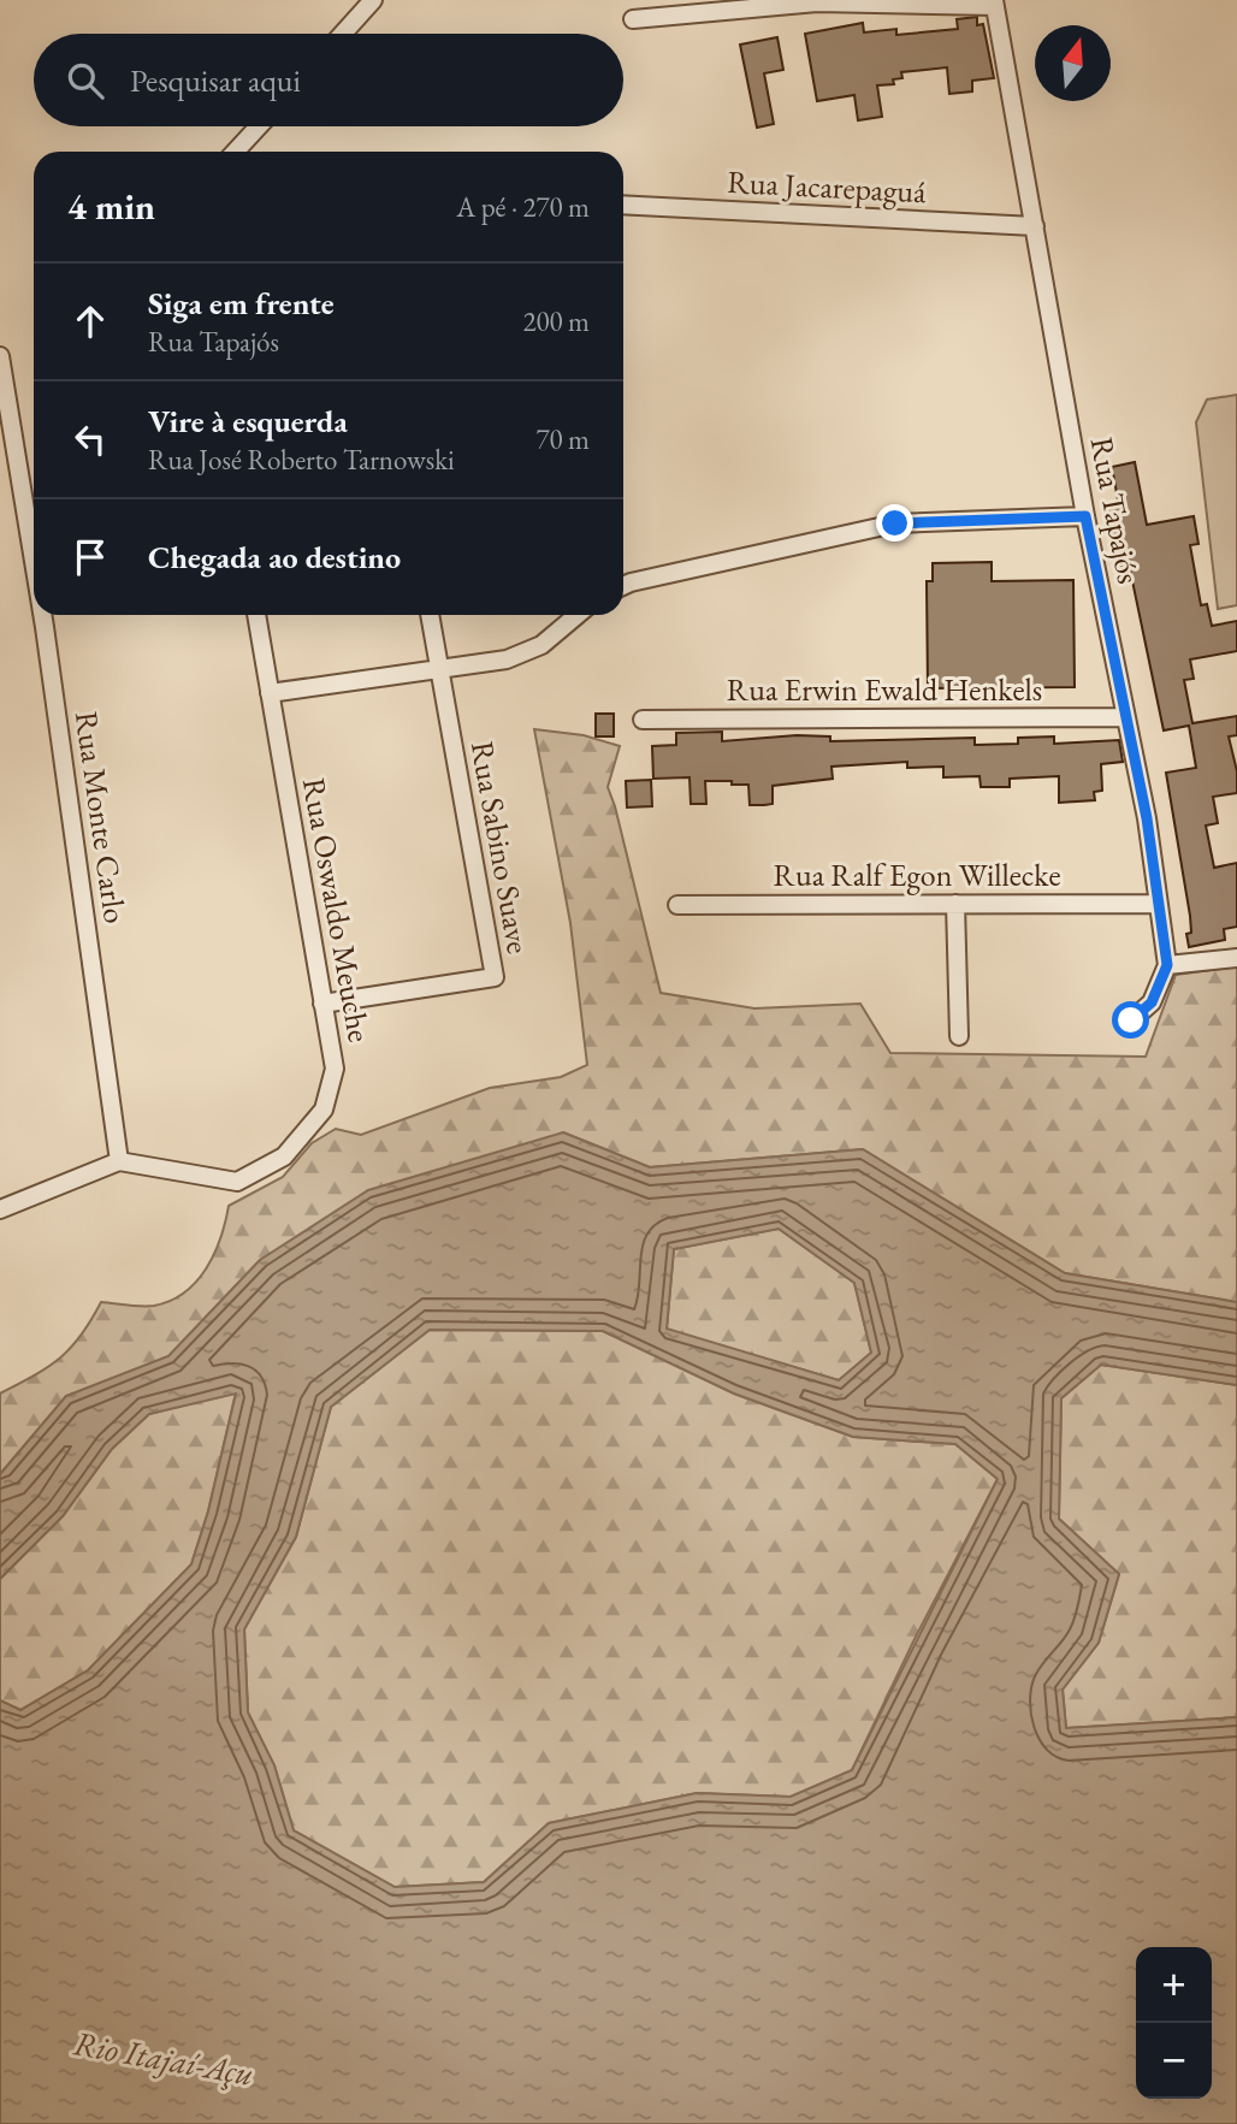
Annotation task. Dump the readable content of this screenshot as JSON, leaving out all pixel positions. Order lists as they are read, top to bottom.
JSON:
{
  "streets": {
    "street": [
      "Rua Jacarepaguá",
      "Rua Tapajós",
      "Rua Erwin Ewald Henkels",
      "Rua Monte Carlo",
      "Rua Sabino Suave",
      "Rua Ralf Egon Willecke",
      "Rua Oswaldo Meuche"
    ]
  },
  "crossings": [
    ["Rua Jacarepaguá", "Rua Tapajós"],
    ["Rua Tapajós", "Rua Erwin Ewald Henkels"],
    ["Rua Tapajós", "Rua Ralf Egon Willecke"],
    ["Rua Monte Carlo", "Rua Oswaldo Meuche"],
    ["Rua Sabino Suave", "Rua Oswaldo Meuche"]
  ],
  "water": ["Rio Itajaí-Açu"],
  "north": "top",
  "page": {
    "search": "Pesquisar aqui",
    "heading": ["4 min", "A pé · 270 m"],
    "list": [
      ["Siga em frente", "Rua Tapajós", "200 m"],
      ["Vire à esquerda", "Rua José Roberto Tarnowski", "70 m"],
      "Chegada ao destino"
    ],
    "map_buttons": ["+", "−"]
  }
}
